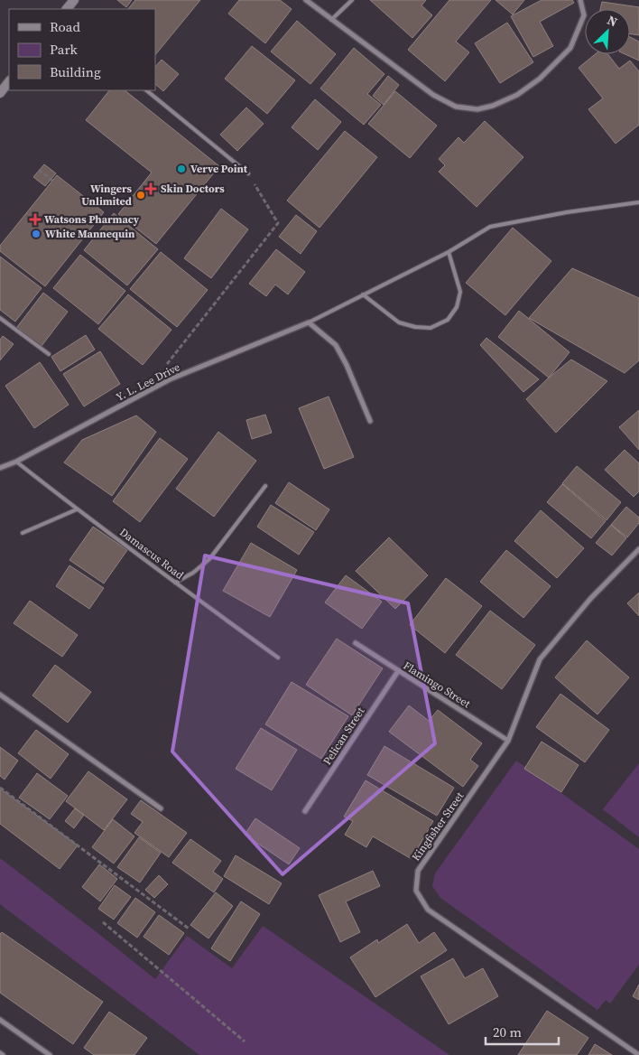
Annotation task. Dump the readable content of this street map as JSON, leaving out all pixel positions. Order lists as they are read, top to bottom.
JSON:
{
  "streets": {
    "street": [
      "Y. L. Lee Drive",
      "Flamingo Street",
      "Pelican Street",
      "Kingfisher Street"
    ],
    "lane": ["Damascus Road"]
  },
  "crossings": [
    ["Y. L. Lee Drive", "Damascus Road"],
    ["Flamingo Street", "Pelican Street"],
    ["Flamingo Street", "Kingfisher Street"]
  ],
  "places": {
    "other": ["Verve Point", "Wingers Unlimited", "White Mannequin"],
    "health": ["Skin Doctors", "Watsons Pharmacy"]
  },
  "legend": ["Road", "Park", "Building"],
  "scale_bar": "20 m",
  "north": "top right"
}
